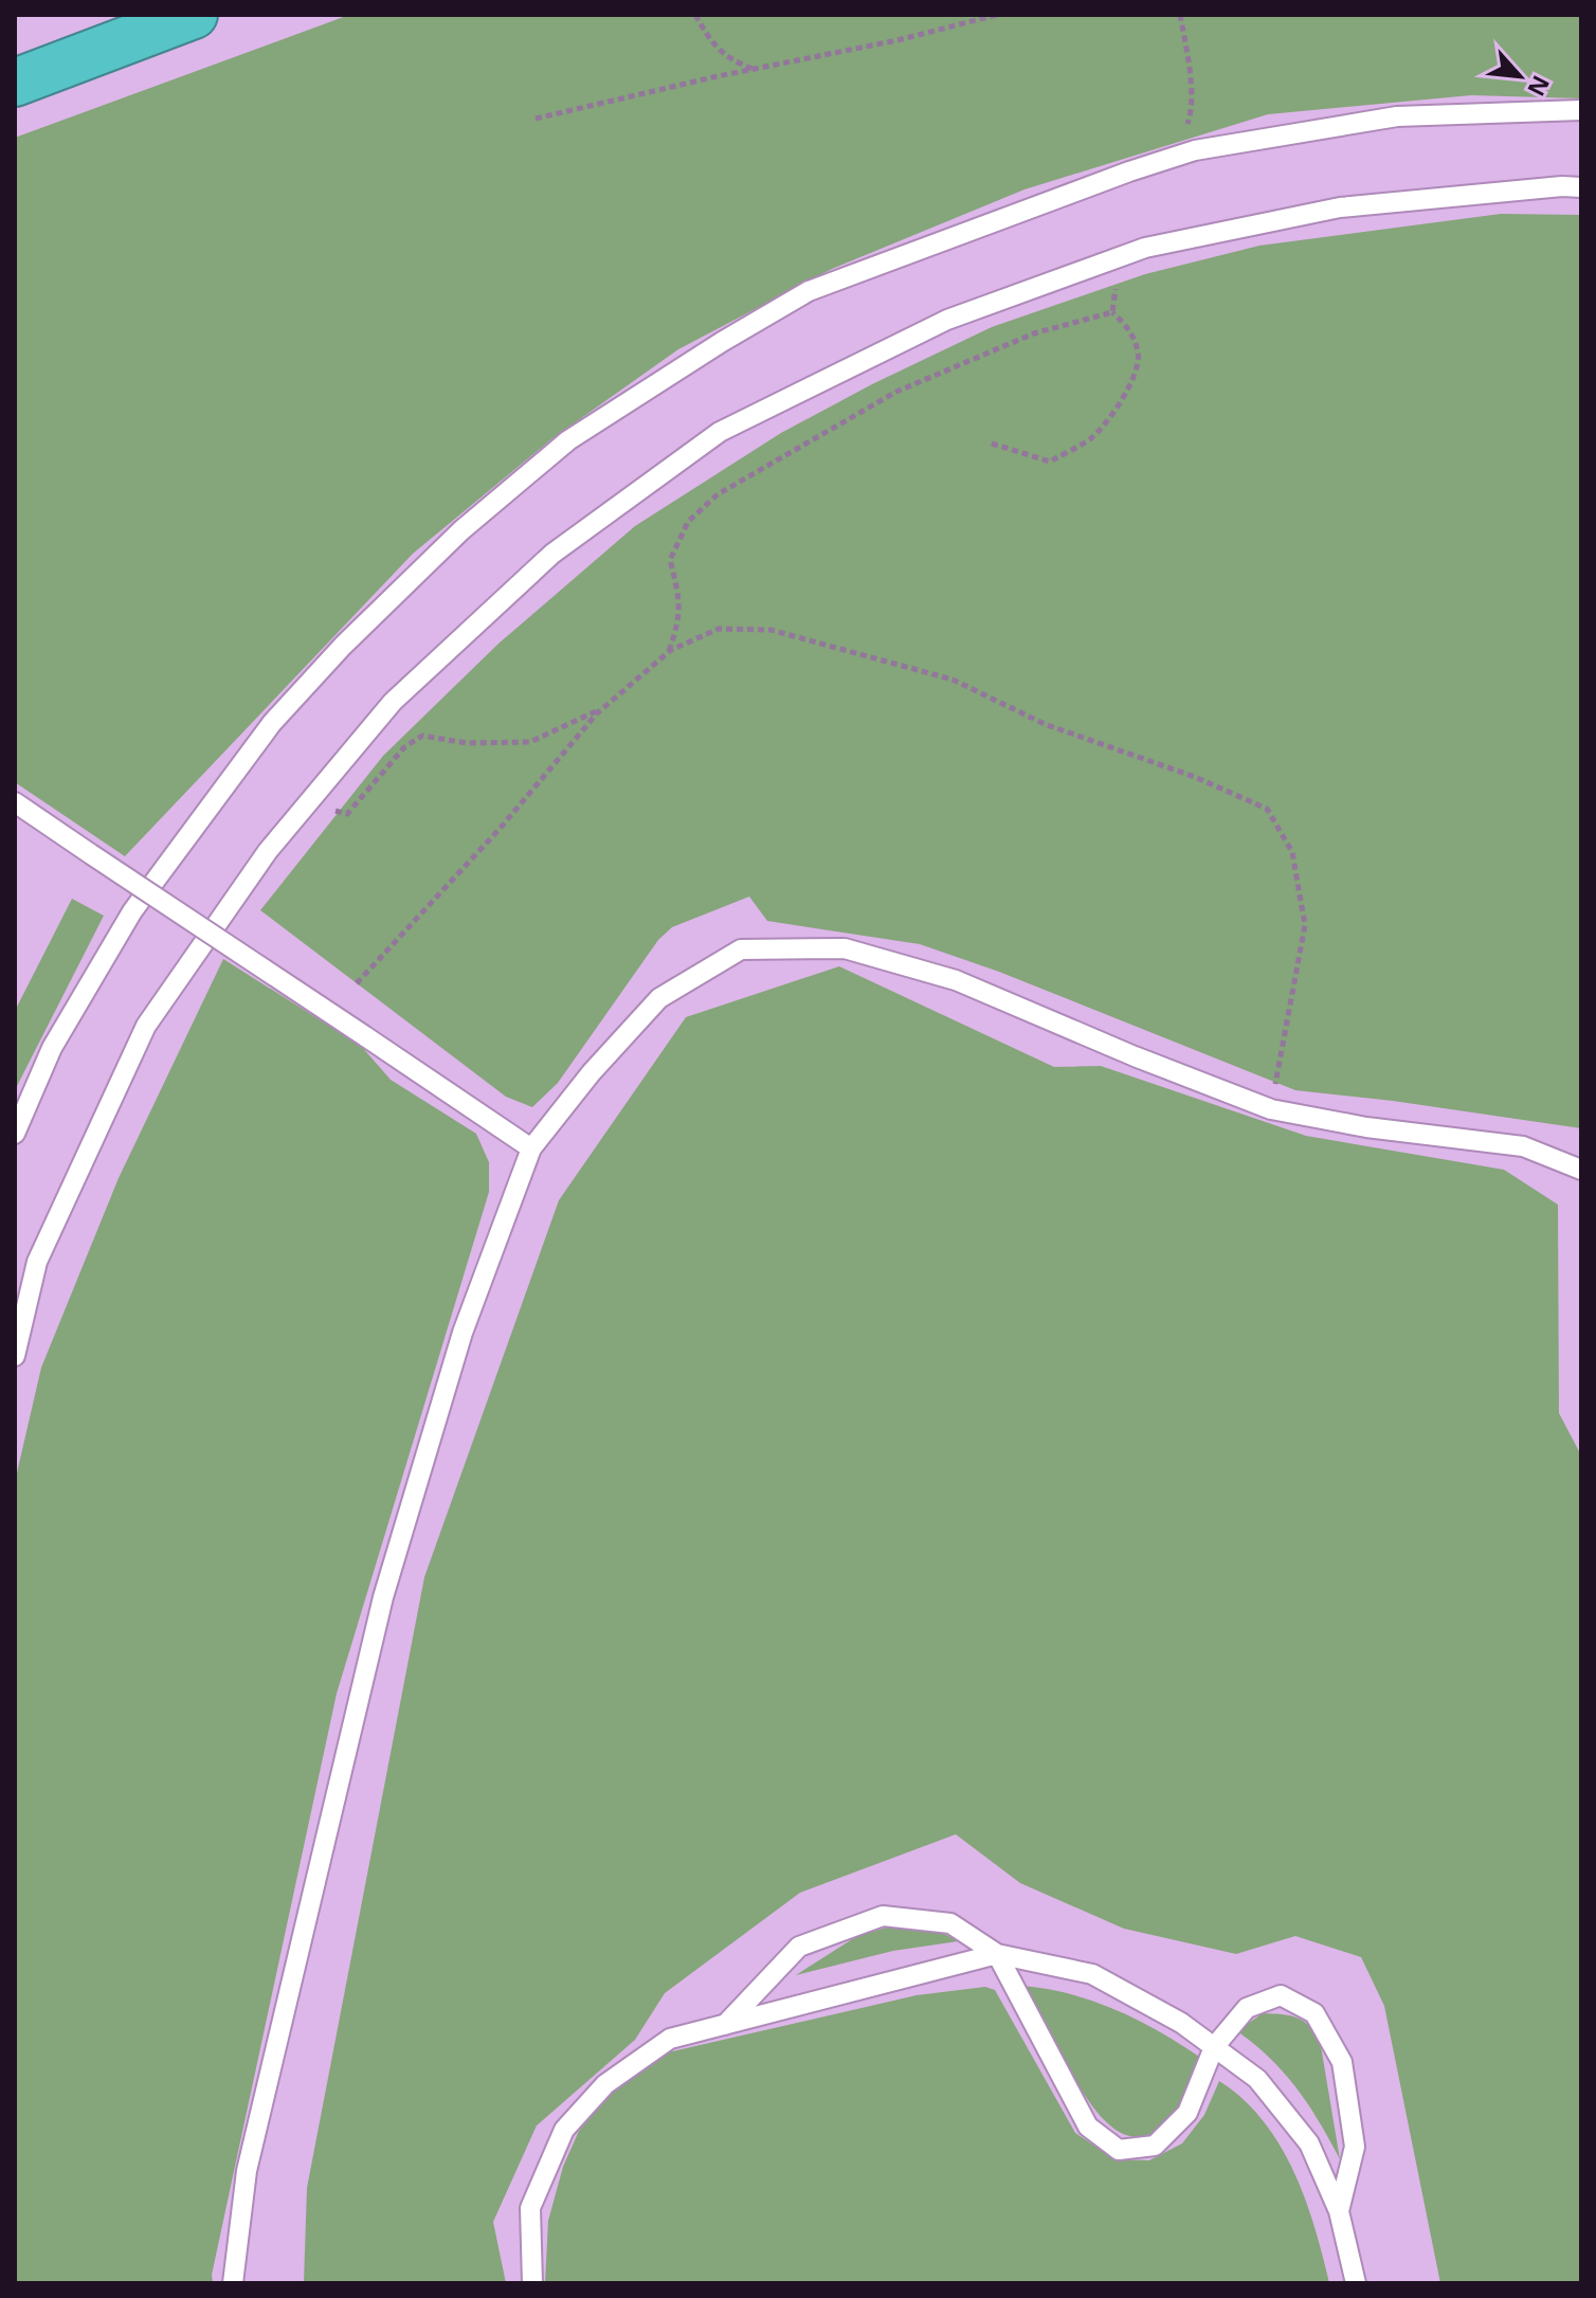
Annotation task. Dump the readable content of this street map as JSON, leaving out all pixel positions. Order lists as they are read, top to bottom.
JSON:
{
  "north": "bottom right"
}
